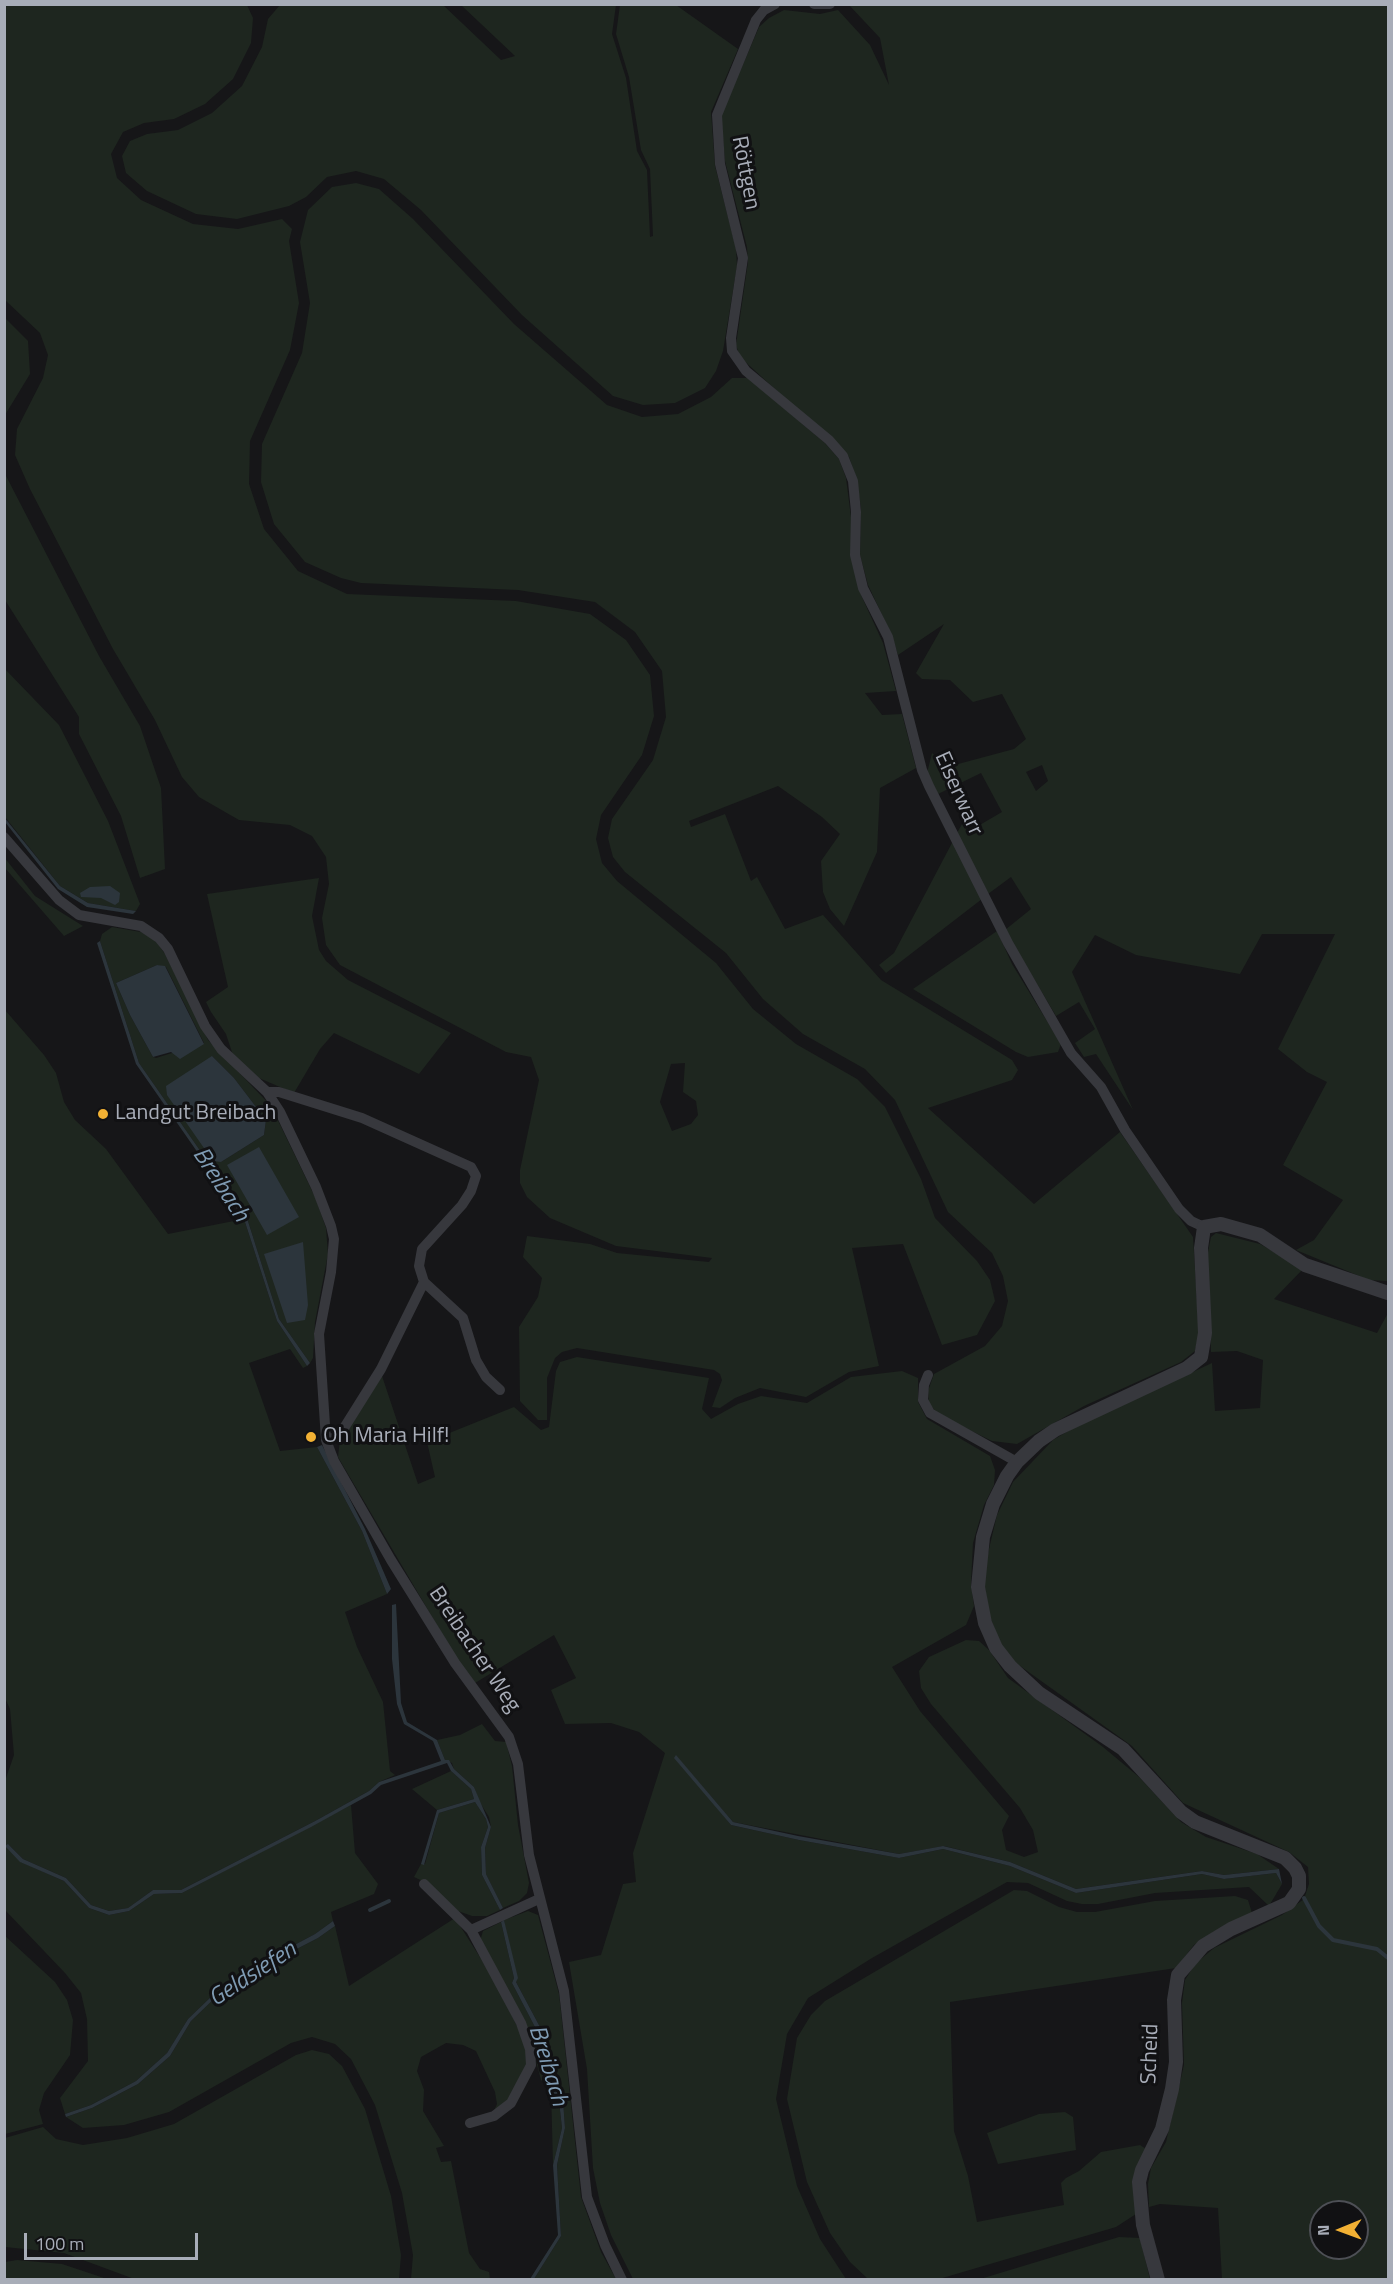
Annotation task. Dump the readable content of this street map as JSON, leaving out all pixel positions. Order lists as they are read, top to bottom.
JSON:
{
  "streets": {
    "street": [
      "Röttgen",
      "Eiserwarr",
      "Breibacher Weg",
      "Scheid"
    ]
  },
  "crossings": [
    ["Röttgen", "Eiserwarr"]
  ],
  "water": ["Breibach", "Geldsiefen"],
  "places": ["Landgut Breibach", "Oh Maria Hilf!"],
  "scale_bar": "100 m",
  "north": "left"
}
